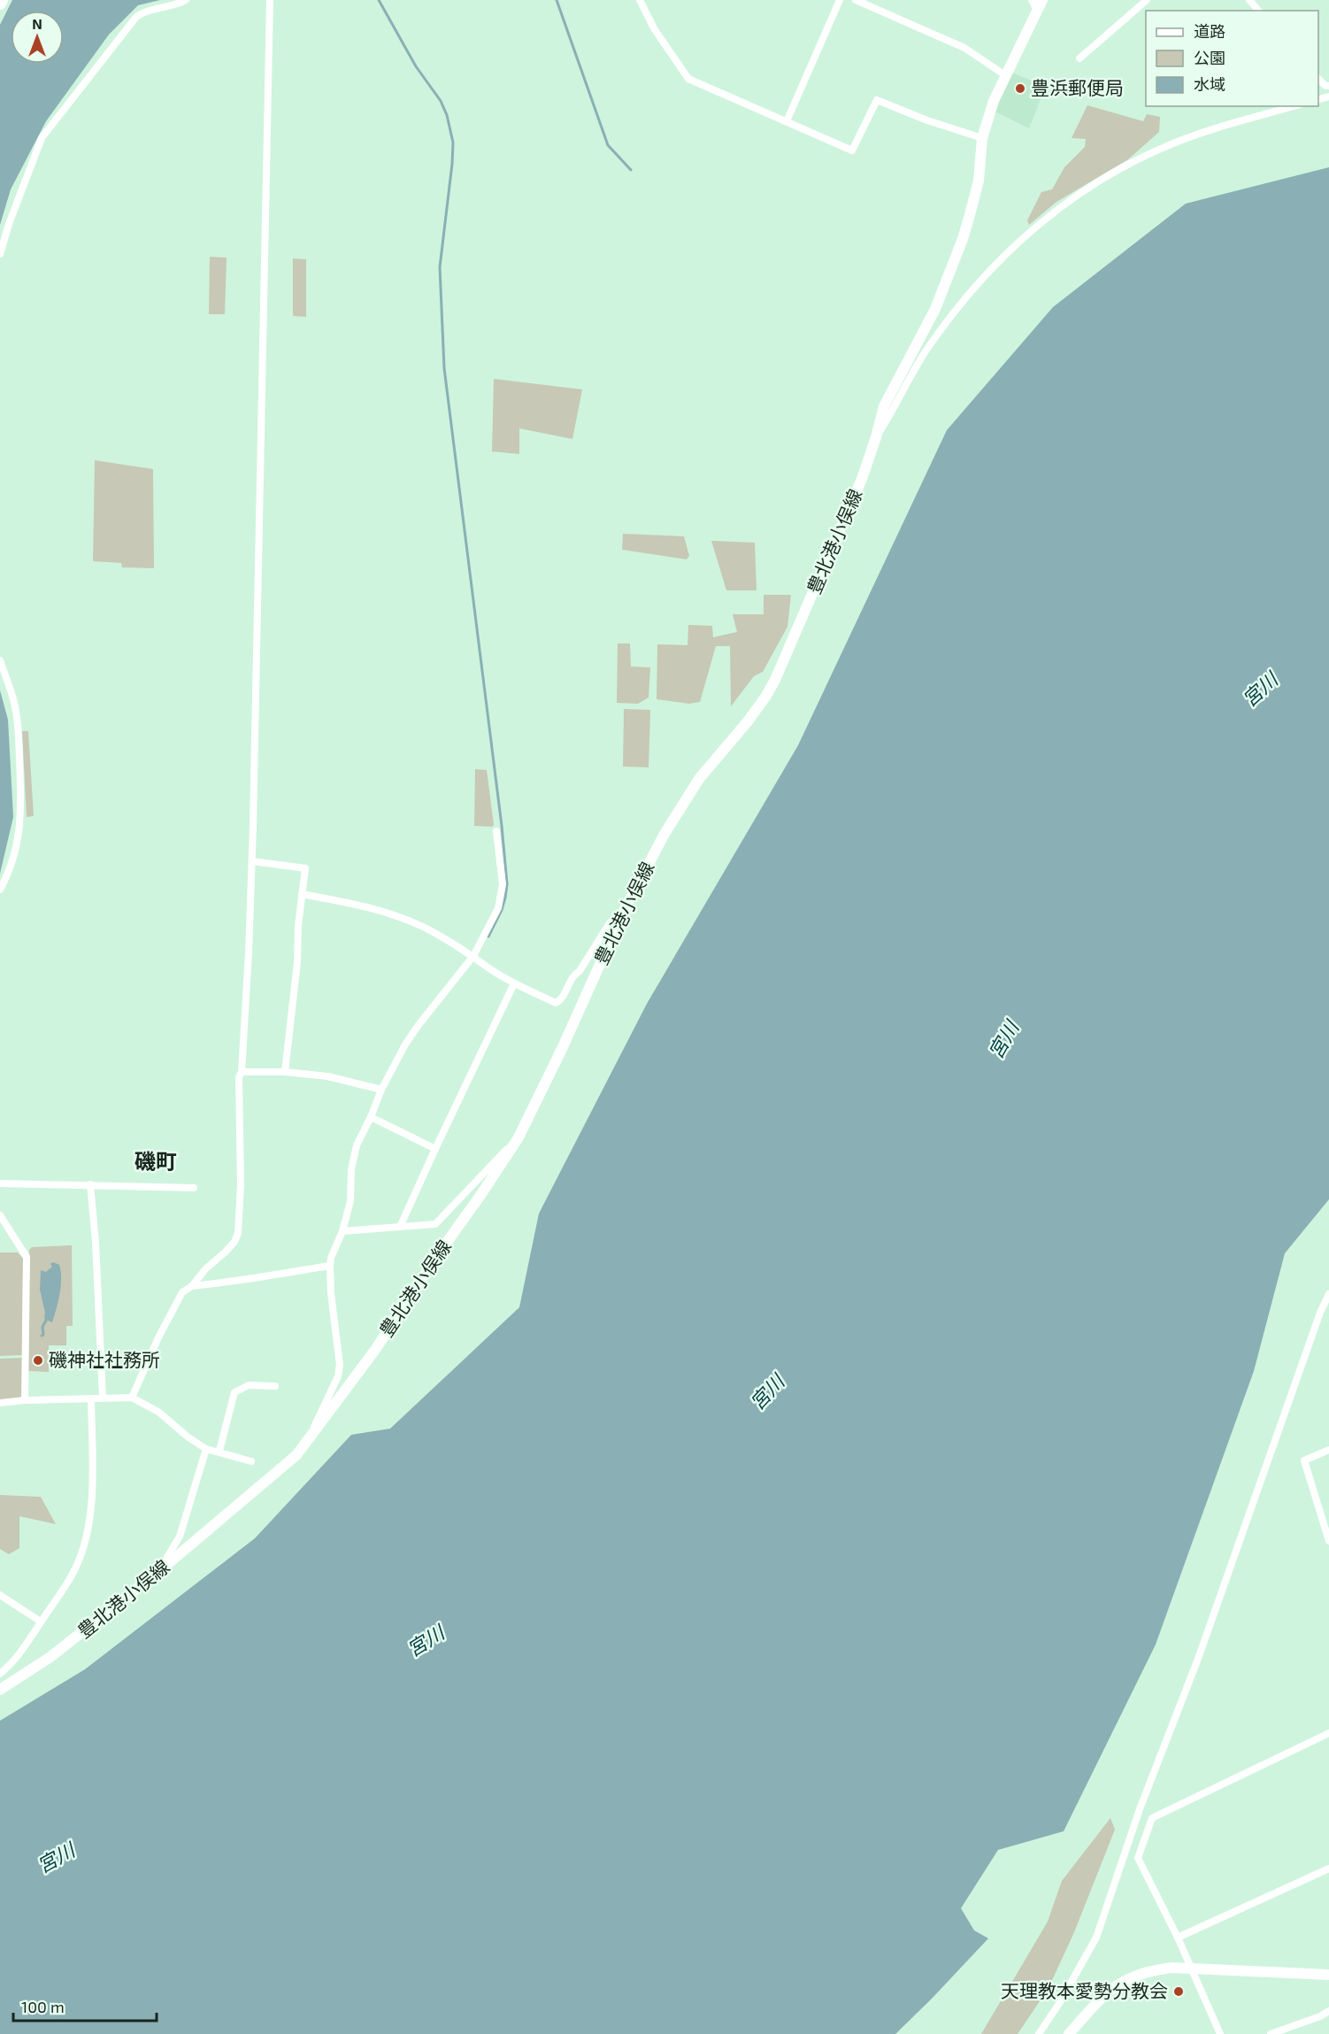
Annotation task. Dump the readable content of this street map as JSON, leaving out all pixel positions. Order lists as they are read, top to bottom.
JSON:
{
  "streets": {
    "main road": ["豊北港小俣線"]
  },
  "districts": ["磯町"],
  "water": ["宮川"],
  "places": ["豊浜郵便局", "磯神社社務所", "天理教本愛勢分教会"],
  "legend": ["道路", "公園", "水域"],
  "scale_bar": "100 m",
  "north": "top"
}
